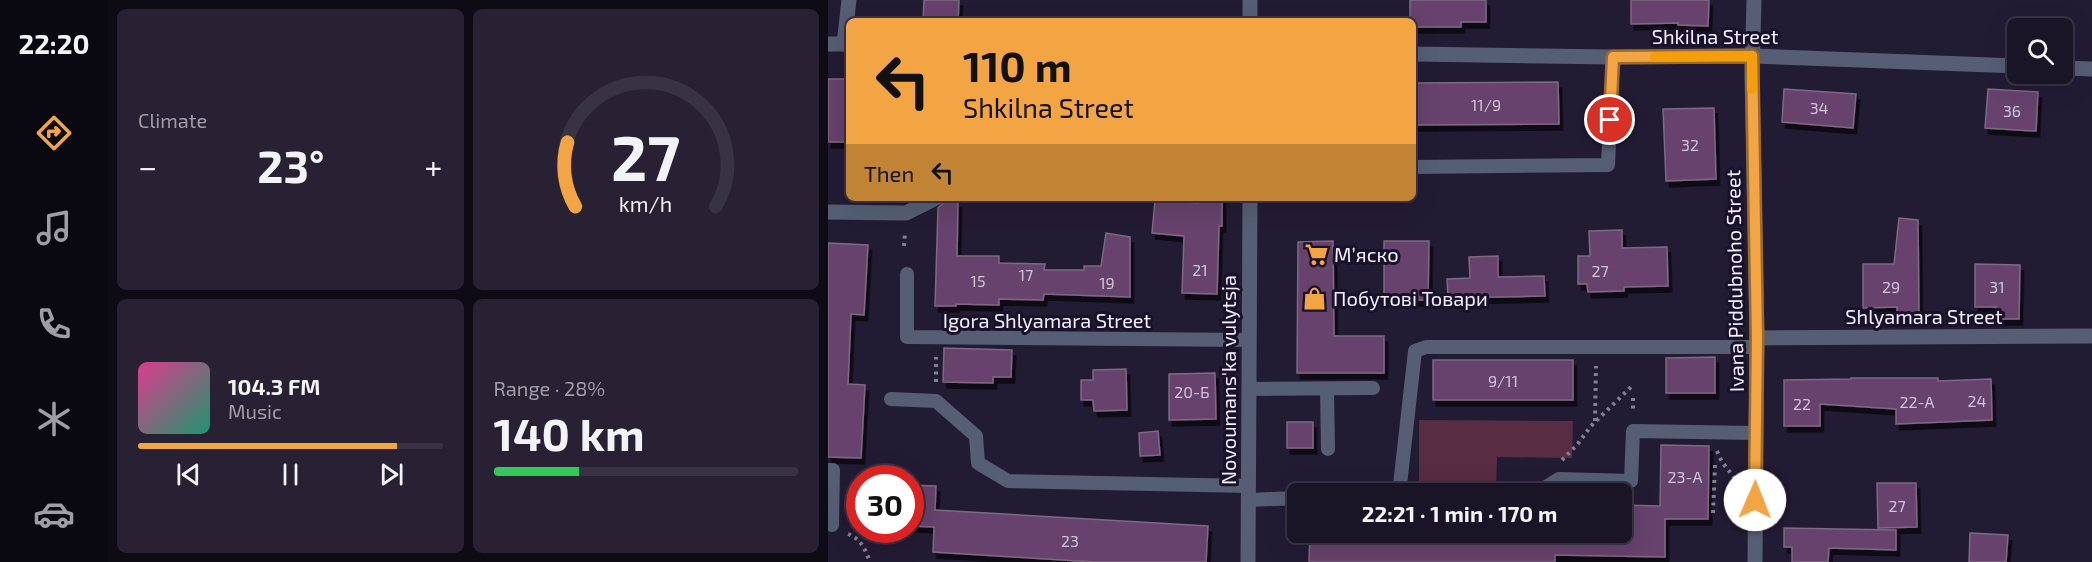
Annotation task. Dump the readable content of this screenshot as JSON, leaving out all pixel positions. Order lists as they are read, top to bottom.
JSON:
{
  "streets": {
    "street": [
      "Shkilna Street",
      "Ivana Piddubnoho Street",
      "Shlyamara Street",
      "Novoumans'ka vulytsja"
    ],
    "lane": ["Igora Shlyamara Street"]
  },
  "crossings": [
    ["Shkilna Street", "Ivana Piddubnoho Street"],
    ["Ivana Piddubnoho Street", "Shlyamara Street"],
    ["Igora Shlyamara Street", "Novoumans'ka vulytsja"]
  ],
  "places": {
    "supermarket": ["Мʼяско"],
    "shop": ["Побутові Товари"]
  },
  "house_numbers": [
    "11/9",
    "34",
    "36",
    "32",
    "21",
    "27",
    "17",
    "15",
    "19",
    "29",
    "31",
    "9/11",
    "20-Б",
    "24",
    "22-А",
    "22",
    "23-А",
    "27",
    "23"
  ],
  "page": {
    "tabs": "22:20",
    "tile": [
      "Climate",
      ["Range · 28%", "140 km"]
    ],
    "turn": ["110 m", "Shkilna Street"],
    "heat": ["−", "23°", "+"],
    "then": "Then",
    "song": ["104.3 FM", "Music"],
    "limit": "30",
    "trip": "22:21 · 1 min · 170 m",
    "gauge": ["27", "km/h"]
  }
}
